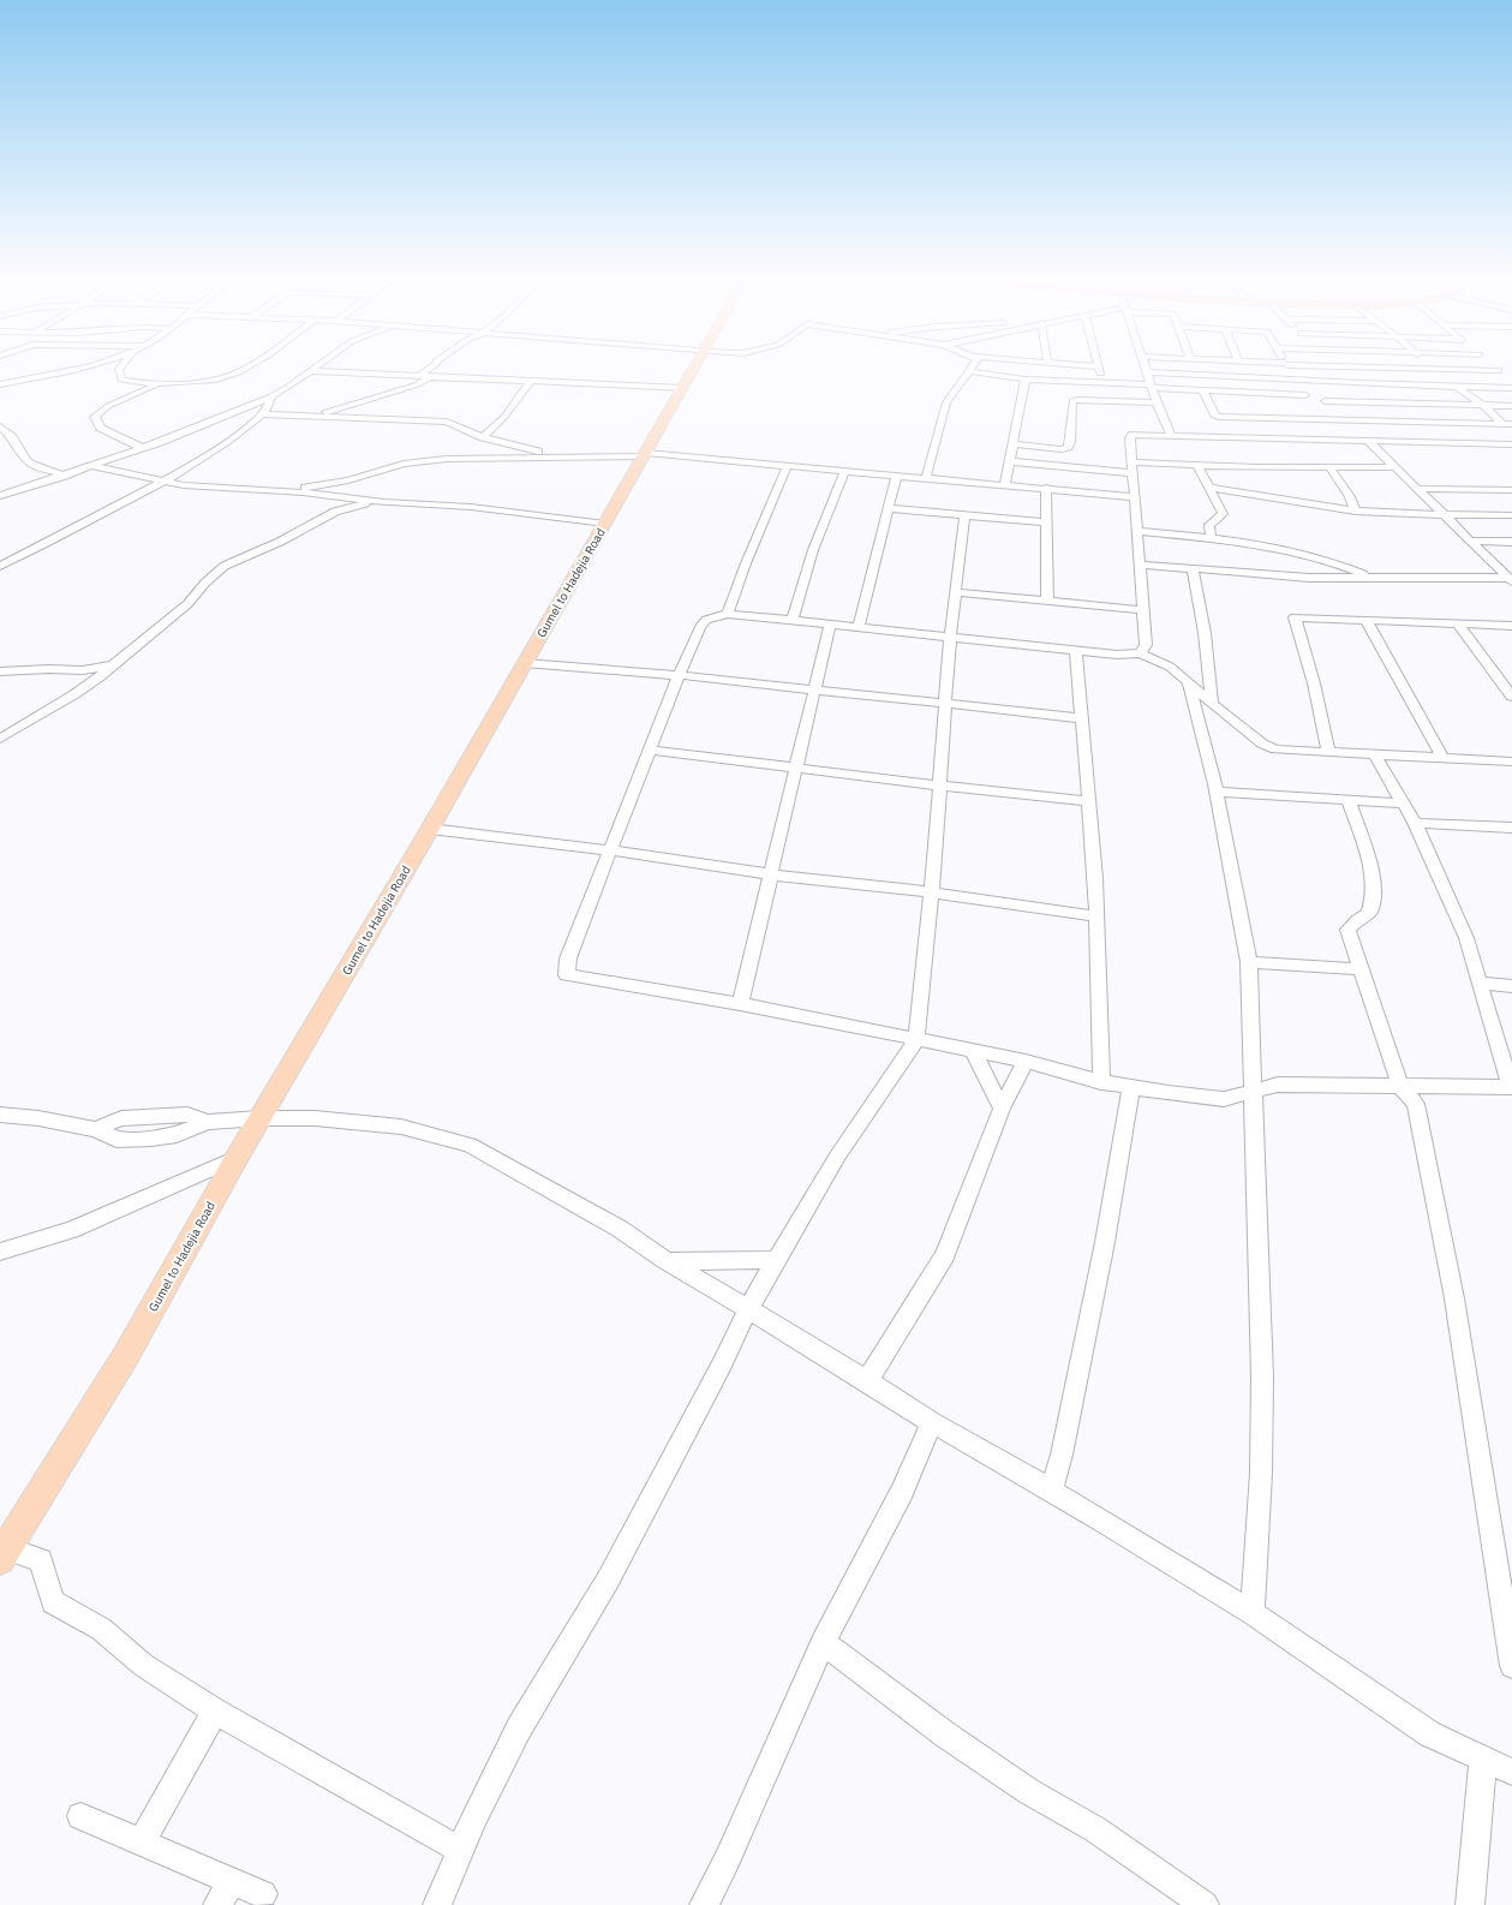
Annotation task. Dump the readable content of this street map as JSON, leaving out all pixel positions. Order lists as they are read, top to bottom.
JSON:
{
  "streets": {
    "main road": ["Gumel to Hadejia Road"]
  }
}
